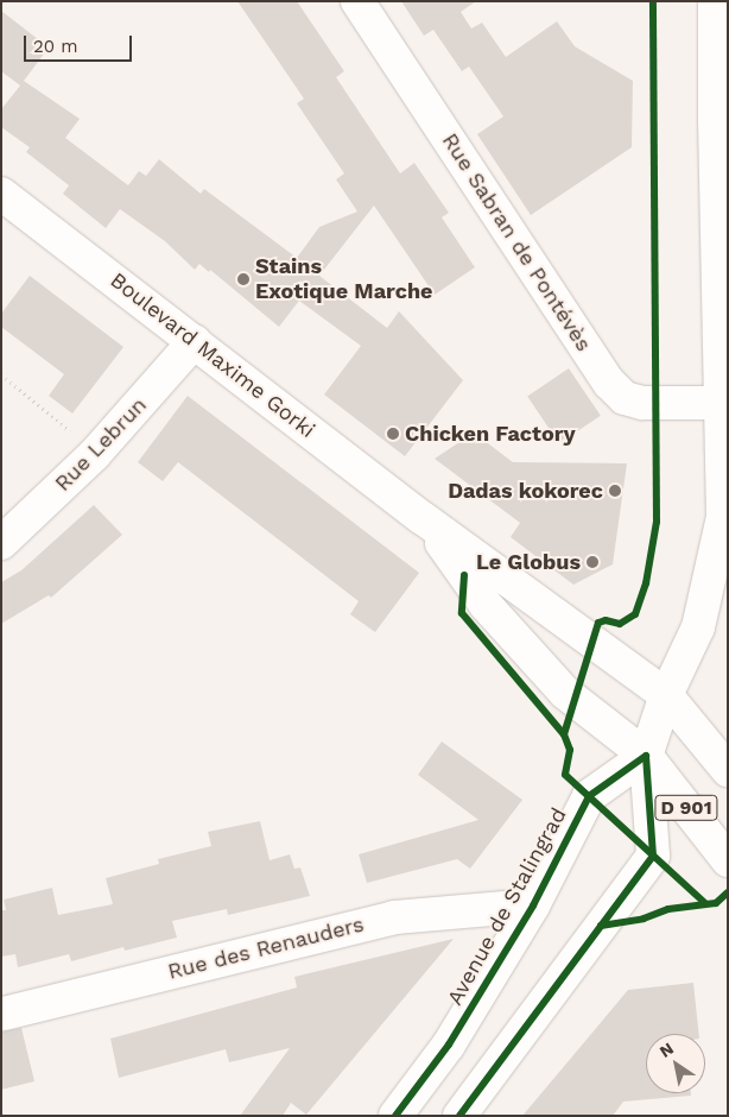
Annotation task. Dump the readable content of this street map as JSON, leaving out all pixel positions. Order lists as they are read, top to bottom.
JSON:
{
  "streets": {
    "main road": [
      "Rue Sabran de Pontévès",
      "Boulevard Maxime Gorki",
      "Rue Lebrun",
      "D 901",
      "Avenue de Stalingrad",
      "Rue des Renauders"
    ]
  },
  "crossings": [
    ["Boulevard Maxime Gorki", "Rue Lebrun"],
    ["Boulevard Maxime Gorki", "Avenue de Stalingrad"],
    ["Avenue de Stalingrad", "Rue des Renauders"]
  ],
  "places": [
    "Stains Exotique Marche",
    "Chicken Factory",
    "Dadas kokorec",
    "Le Globus"
  ],
  "scale_bar": "20 m",
  "north": "top left"
}
